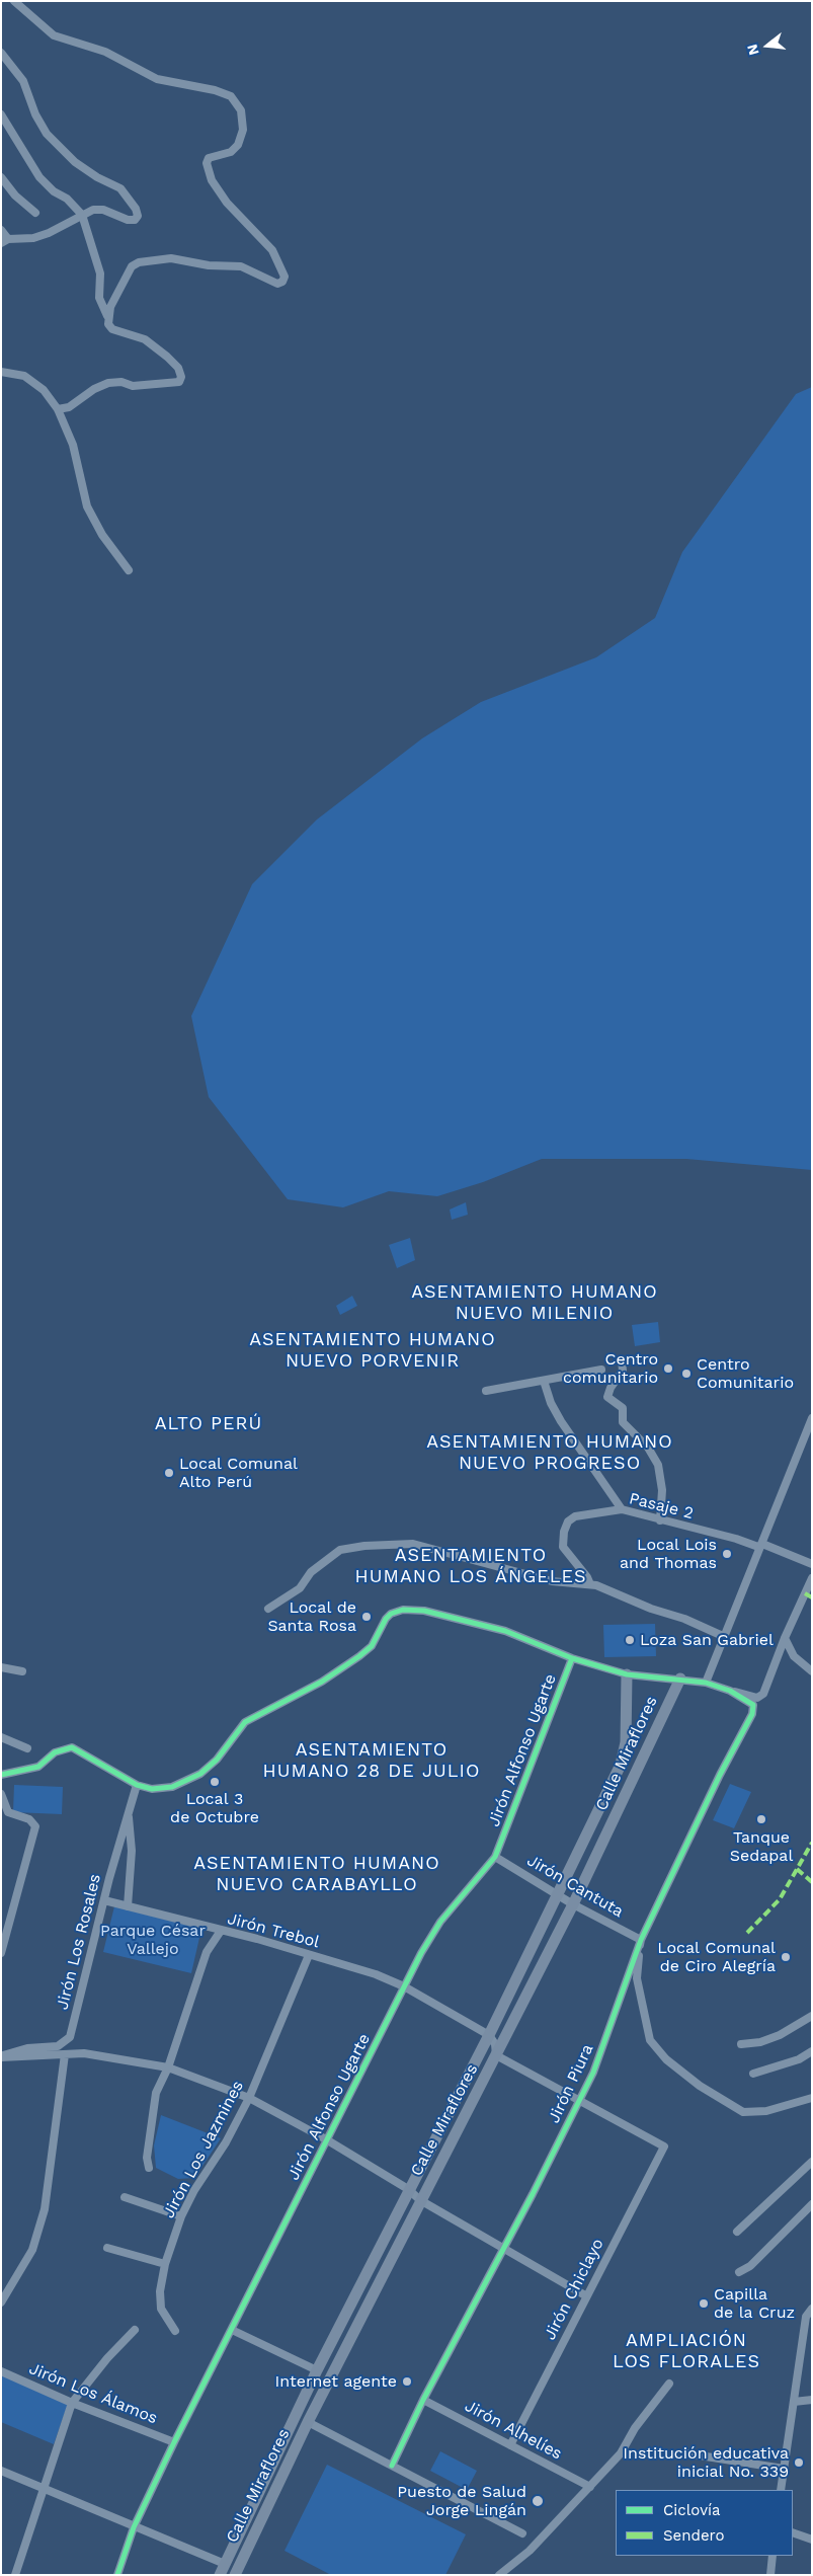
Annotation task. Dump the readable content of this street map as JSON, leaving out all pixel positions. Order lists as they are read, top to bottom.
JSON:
{
  "streets": {
    "street": [
      "Pasaje 2",
      "Jirón Alfonso Ugarte",
      "Calle Miraflores",
      "Jirón Cantuta",
      "Jirón Trebol",
      "Jirón Los Rosales",
      "Jirón Piura",
      "Jirón Los Jazmines",
      "Jirón Chiclayo",
      "Jirón Los Álamos",
      "Jirón Alhelíes"
    ]
  },
  "crossings": [
    ["Jirón Alfonso Ugarte", "Jirón Cantuta"],
    ["Jirón Alfonso Ugarte", "Jirón Trebol"],
    ["Jirón Alfonso Ugarte", "Jirón Los Álamos"],
    ["Calle Miraflores", "Jirón Cantuta"],
    ["Calle Miraflores", "Jirón Trebol"],
    ["Jirón Cantuta", "Jirón Piura"],
    ["Jirón Trebol", "Jirón Los Rosales"],
    ["Jirón Trebol", "Jirón Los Jazmines"],
    ["Jirón Piura", "Jirón Chiclayo"],
    ["Jirón Piura", "Jirón Alhelíes"],
    ["Jirón Chiclayo", "Jirón Alhelíes"]
  ],
  "districts": [
    "ASENTAMIENTO HUMANO NUEVO MILENIO",
    "ASENTAMIENTO HUMANO NUEVO PORVENIR",
    "ALTO PERÚ",
    "ASENTAMIENTO HUMANO NUEVO PROGRESO",
    "ASENTAMIENTO HUMANO LOS ÁNGELES",
    "ASENTAMIENTO HUMANO 28 DE JULIO",
    "ASENTAMIENTO HUMANO NUEVO CARABAYLLO",
    "AMPLIACIÓN LOS FLORALES"
  ],
  "parks": ["Parque César Vallejo"],
  "places": [
    "Centro comunitario",
    "Centro Comunitario",
    "Local Comunal Alto Perú",
    "Local Lois and Thomas",
    "Local de Santa Rosa",
    "Loza San Gabriel",
    "Local 3 de Octubre",
    "Tanque Sedapal",
    "Local Comunal de Ciro Alegría",
    "Capilla de la Cruz",
    "Internet agente",
    "Institución educativa inicial No. 339",
    "Puesto de Salud Jorge Lingán"
  ],
  "legend": ["Ciclovía", "Sendero"],
  "north": "left"
}
